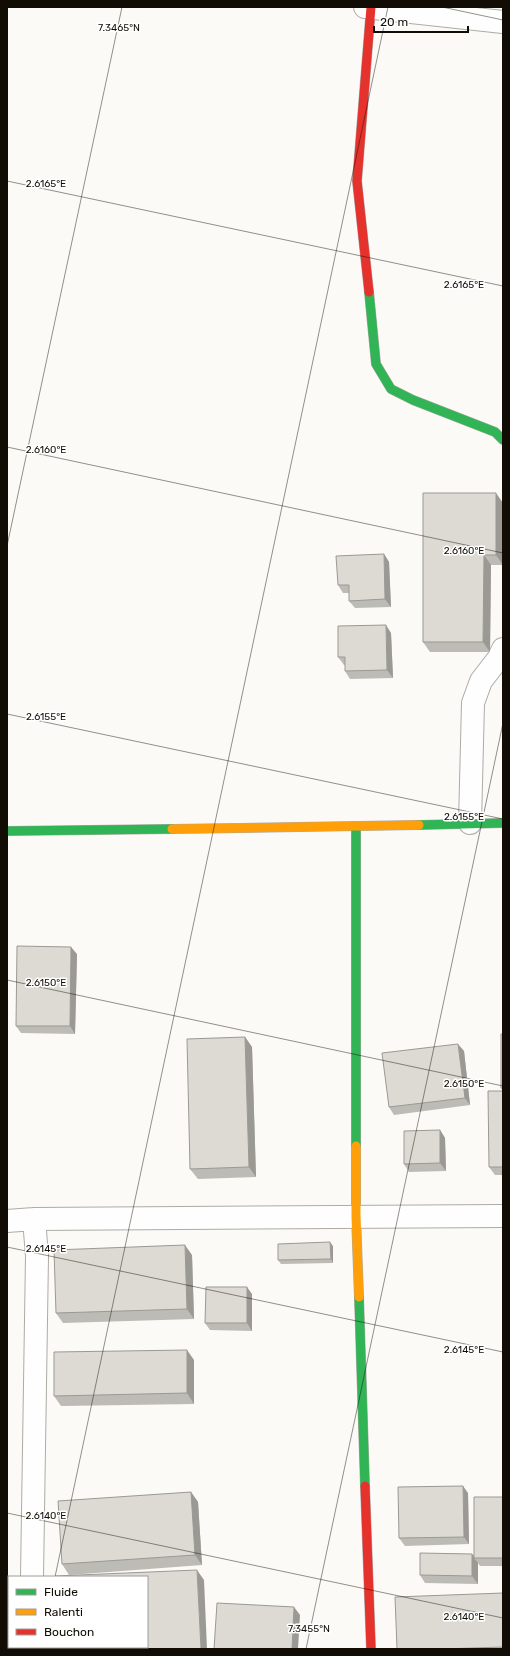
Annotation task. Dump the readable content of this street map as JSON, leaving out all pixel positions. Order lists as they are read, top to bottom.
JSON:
{
  "legend": ["Fluide", "Ralenti", "Bouchon"],
  "scale_bar": "20 m",
  "coordinates": [
    "7.3465°N",
    "2.6165°E",
    "2.6160°E",
    "2.6155°E",
    "2.6150°E",
    "2.6145°E",
    "2.6140°E",
    "7.3455°N"
  ]
}
